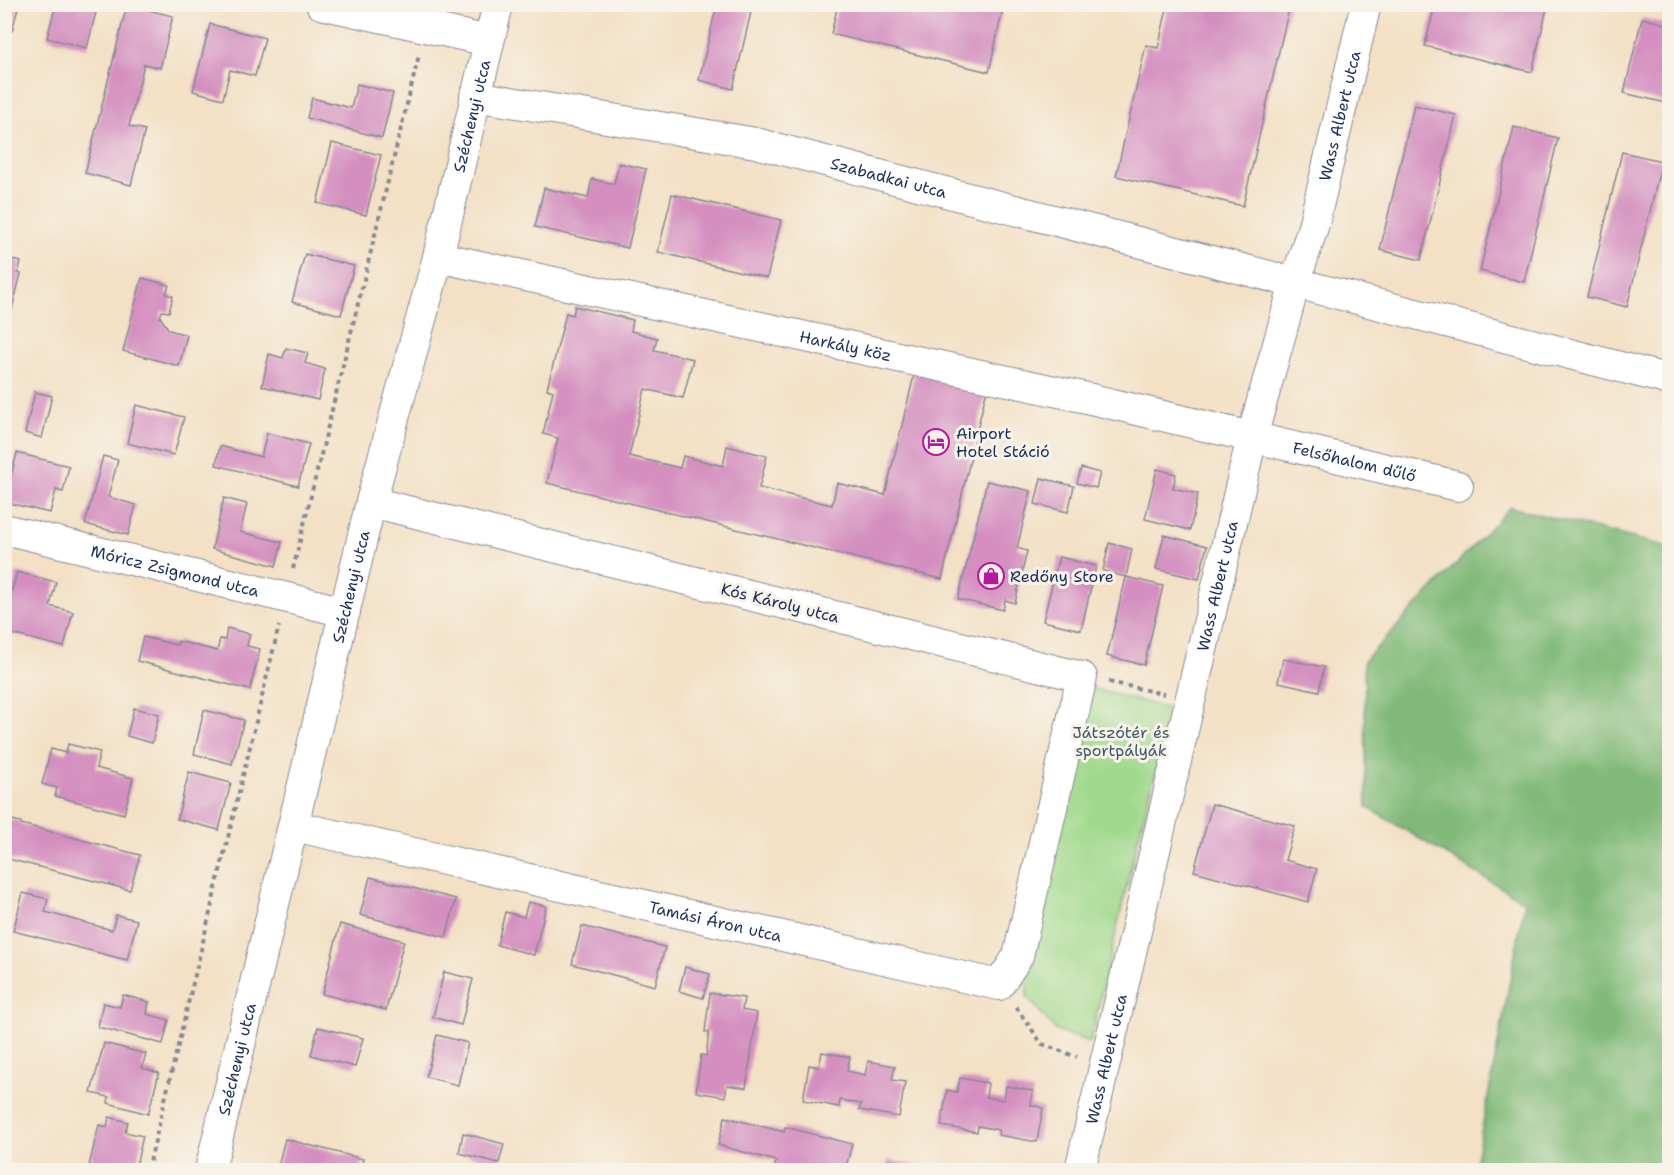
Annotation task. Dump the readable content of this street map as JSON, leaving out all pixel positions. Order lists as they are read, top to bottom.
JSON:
{
  "streets": {
    "street": [
      "Széchenyi utca",
      "Wass Albert utca",
      "Szabadkai utca",
      "Harkály köz",
      "Felsőhalom dűlő",
      "Móricz Zsigmond utca",
      "Kós Károly utca",
      "Tamási Áron utca"
    ]
  },
  "crossings": [
    ["Széchenyi utca", "Szabadkai utca"],
    ["Széchenyi utca", "Harkály köz"],
    ["Széchenyi utca", "Móricz Zsigmond utca"],
    ["Széchenyi utca", "Kós Károly utca"],
    ["Széchenyi utca", "Tamási Áron utca"],
    ["Wass Albert utca", "Szabadkai utca"],
    ["Wass Albert utca", "Harkály köz"],
    ["Wass Albert utca", "Felsőhalom dűlő"],
    ["Harkály köz", "Felsőhalom dűlő"]
  ],
  "parks": ["Játszótér és sportpályák"],
  "places": {
    "hotel": ["Airport Hotel Stáció"],
    "shop": ["Redőny Store"]
  }
}
